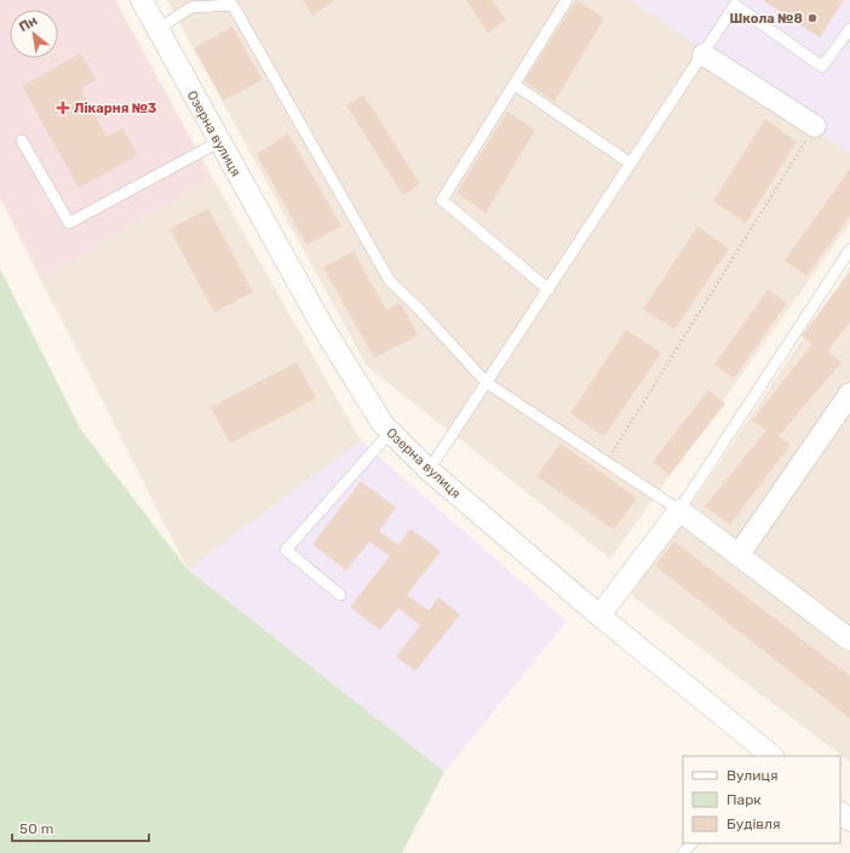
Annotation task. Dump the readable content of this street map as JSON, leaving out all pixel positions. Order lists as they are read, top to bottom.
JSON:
{
  "streets": {
    "street": ["Озерна вулиця"]
  },
  "places": {
    "other": ["Школа №8"],
    "health": ["Лікарня №3"]
  },
  "legend": ["Вулиця", "Парк", "Будівля"],
  "scale_bar": "50 m",
  "north": "top left"
}
